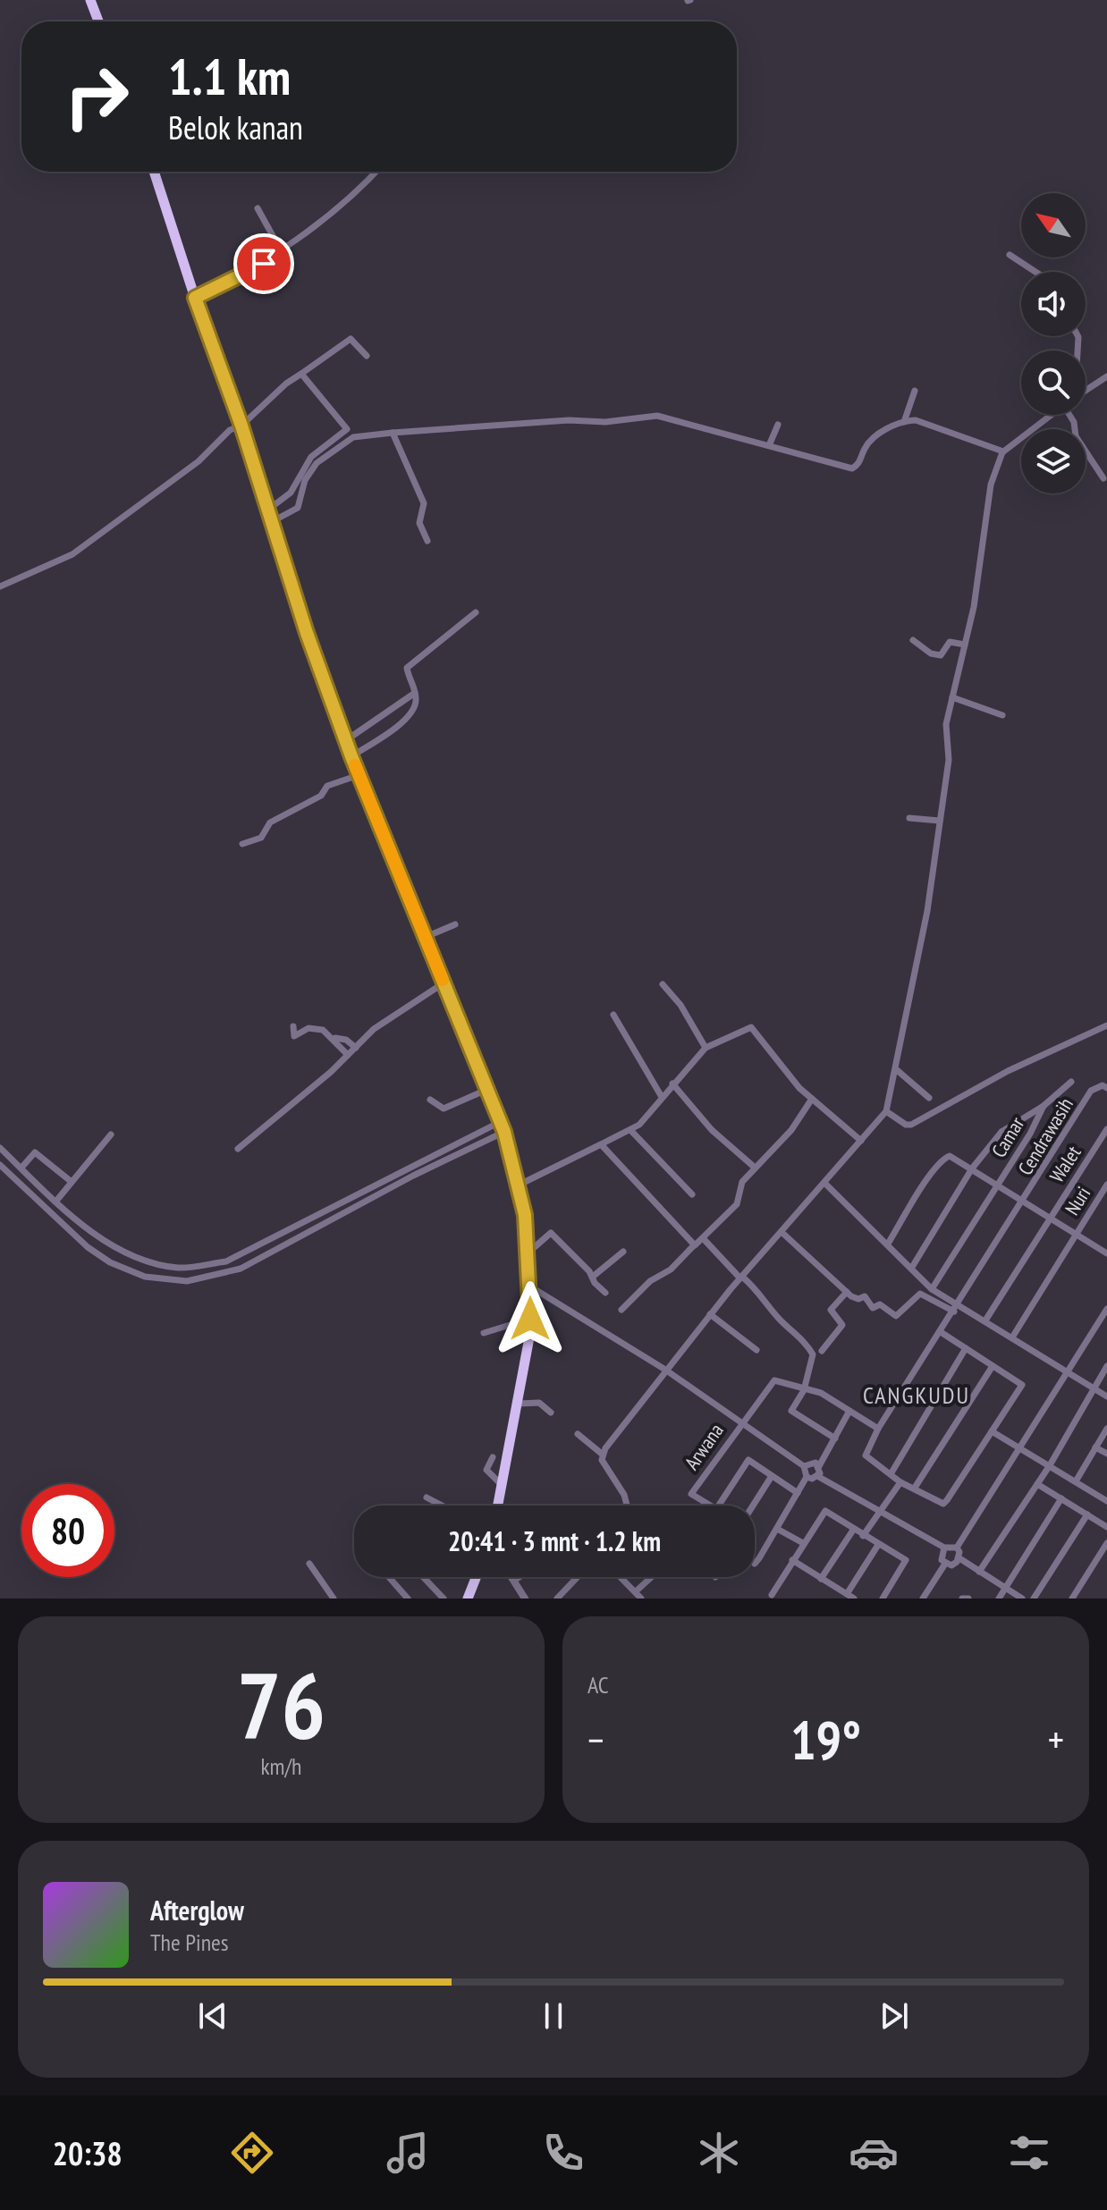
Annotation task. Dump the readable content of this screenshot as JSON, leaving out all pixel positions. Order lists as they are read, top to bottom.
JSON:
{
  "streets": {
    "street": [
      "Cendrawasih",
      "Camar",
      "Walet",
      "Nuri",
      "Arwana"
    ]
  },
  "districts": ["CANGKUDU"],
  "north": "top left",
  "page": {
    "turn": ["1.1 km", "Belok kanan"],
    "limit": "80",
    "trip": "20:41 · 3 mnt · 1.2 km",
    "tile": [
      ["76", "km/h"],
      "AC"
    ],
    "heat": ["−", "19°", "+"],
    "song": ["Afterglow", "The Pines"],
    "tabs": "20:38"
  }
}
